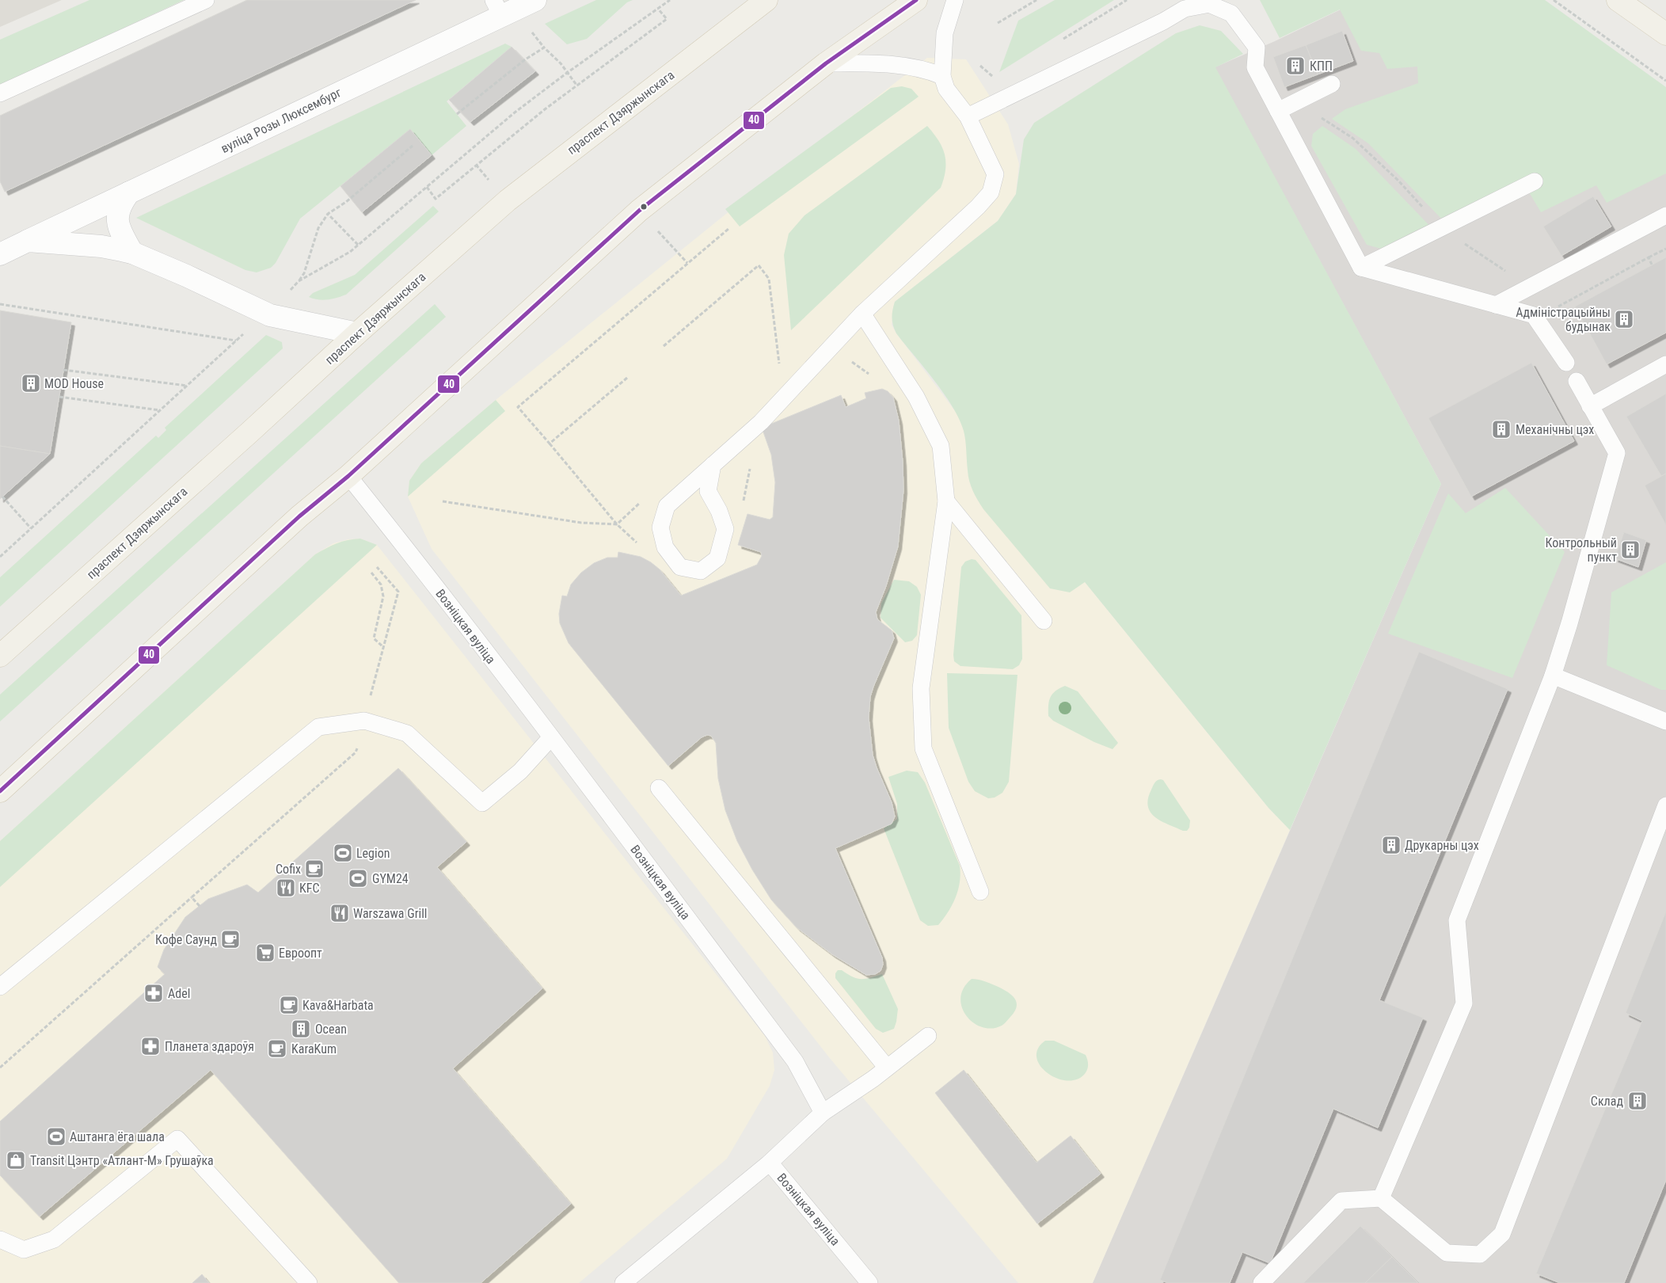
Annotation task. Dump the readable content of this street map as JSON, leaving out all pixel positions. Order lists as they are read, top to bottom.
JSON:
{
  "streets": {
    "main road": ["праспект Дзяржынскага"],
    "street": ["вуліца Розы Люксембург"],
    "lane": ["Возніцкая вуліца"]
  },
  "places": {
    "building": [
      "КПП",
      "Адміністрацыйны будынак",
      "MOD House",
      "Механічны цэх",
      "Контрольный пункт",
      "Друкарны цэх",
      "Ocean",
      "Склад"
    ],
    "sports": ["Legion", "GYM24", "Аштанга ёга шала"],
    "cafe": [
      "Cofix",
      "Кофе Саунд",
      "Kava&Harbata",
      "KaraKum"
    ],
    "restaurant": ["KFC", "Warszawa Grill"],
    "supermarket": ["Евроопт"],
    "pharmacy": ["Adel", "Планета здароўя"],
    "shop": ["Transit Цэнтр «Атлант-М» Грушаўка"]
  },
  "lines": ["transit line 40"]
}
